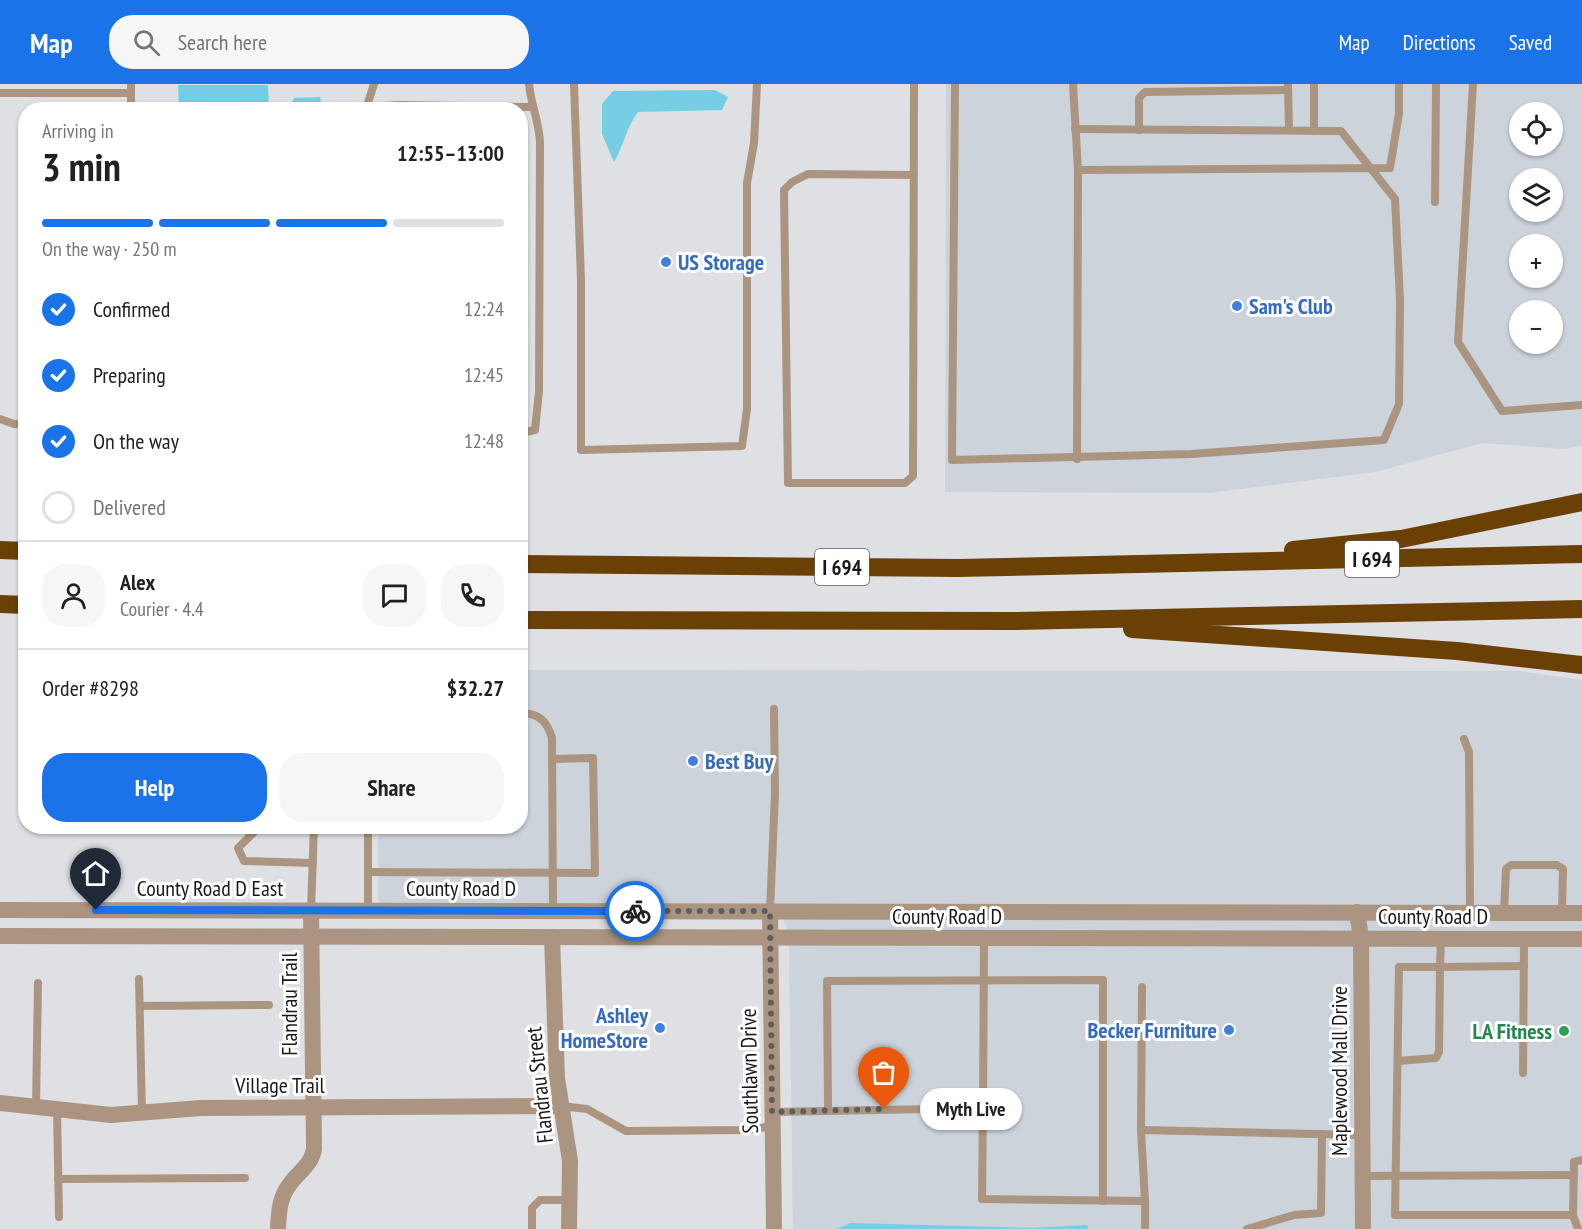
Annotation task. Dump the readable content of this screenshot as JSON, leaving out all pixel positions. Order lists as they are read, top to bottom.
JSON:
{
  "streets": {
    "highway": ["I 694"],
    "street": [
      "County Road D East",
      "County Road D",
      "Flandrau Trail",
      "Southlawn Drive",
      "Maplewood Mall Drive",
      "Village Trail",
      "Flandrau Street"
    ]
  },
  "crossings": [
    ["County Road D East", "County Road D"],
    ["County Road D East", "Flandrau Trail"],
    ["County Road D", "Flandrau Trail"],
    ["County Road D", "Southlawn Drive"],
    ["County Road D", "Maplewood Mall Drive"],
    ["County Road D", "Flandrau Street"],
    ["Flandrau Trail", "Village Trail"],
    ["Village Trail", "Flandrau Street"]
  ],
  "places": [
    "US Storage",
    "Sam's Club",
    "Best Buy",
    "Ashley HomeStore",
    "Becker Furniture",
    "LA Fitness",
    "Myth Live"
  ],
  "page": {
    "header": "Map",
    "search": "Search here",
    "nav": ["Map", "Directions", "Saved"],
    "map_buttons": ["+", "−"],
    "heading": ["3 min", "Arriving in", "12:55–13:00"],
    "panel": [
      "Alex",
      "Courier · 4.4",
      "Order #8298",
      "$32.27"
    ],
    "bar": "On the way · 250 m",
    "list": [
      ["Confirmed", "12:24"],
      ["Preparing", "12:45"],
      ["On the way", "12:48"],
      "Delivered"
    ],
    "buttons": ["Help", "Share"],
    "bubble": "Myth Live"
  }
}
